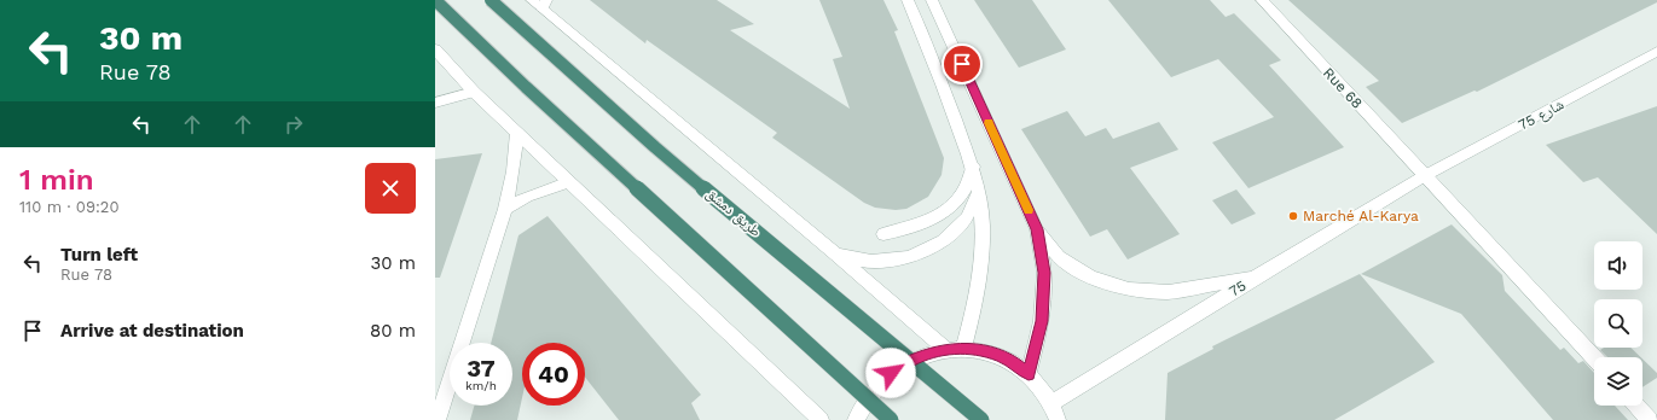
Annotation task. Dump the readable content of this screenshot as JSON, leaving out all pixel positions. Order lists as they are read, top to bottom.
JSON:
{
  "streets": {
    "highway": ["طريق دمشق"],
    "street": ["Rue 68", "شارع 75", "75"]
  },
  "crossings": [
    ["Rue 68", "شارع 75"],
    ["Rue 68", "75"],
    ["شارع 75", "75"]
  ],
  "places": ["Marché Al-Karya"],
  "page": {
    "turn": ["30 m", "Rue 78"],
    "heading": ["1 min", "110 m · 09:20"],
    "list": [
      {
        "name": "Turn left",
        "note": "Rue 78",
        "value": "30 m"
      },
      {
        "name": "Arrive at destination",
        "value": "80 m"
      }
    ],
    "speed": "37 km/h",
    "limit": "40"
  }
}
